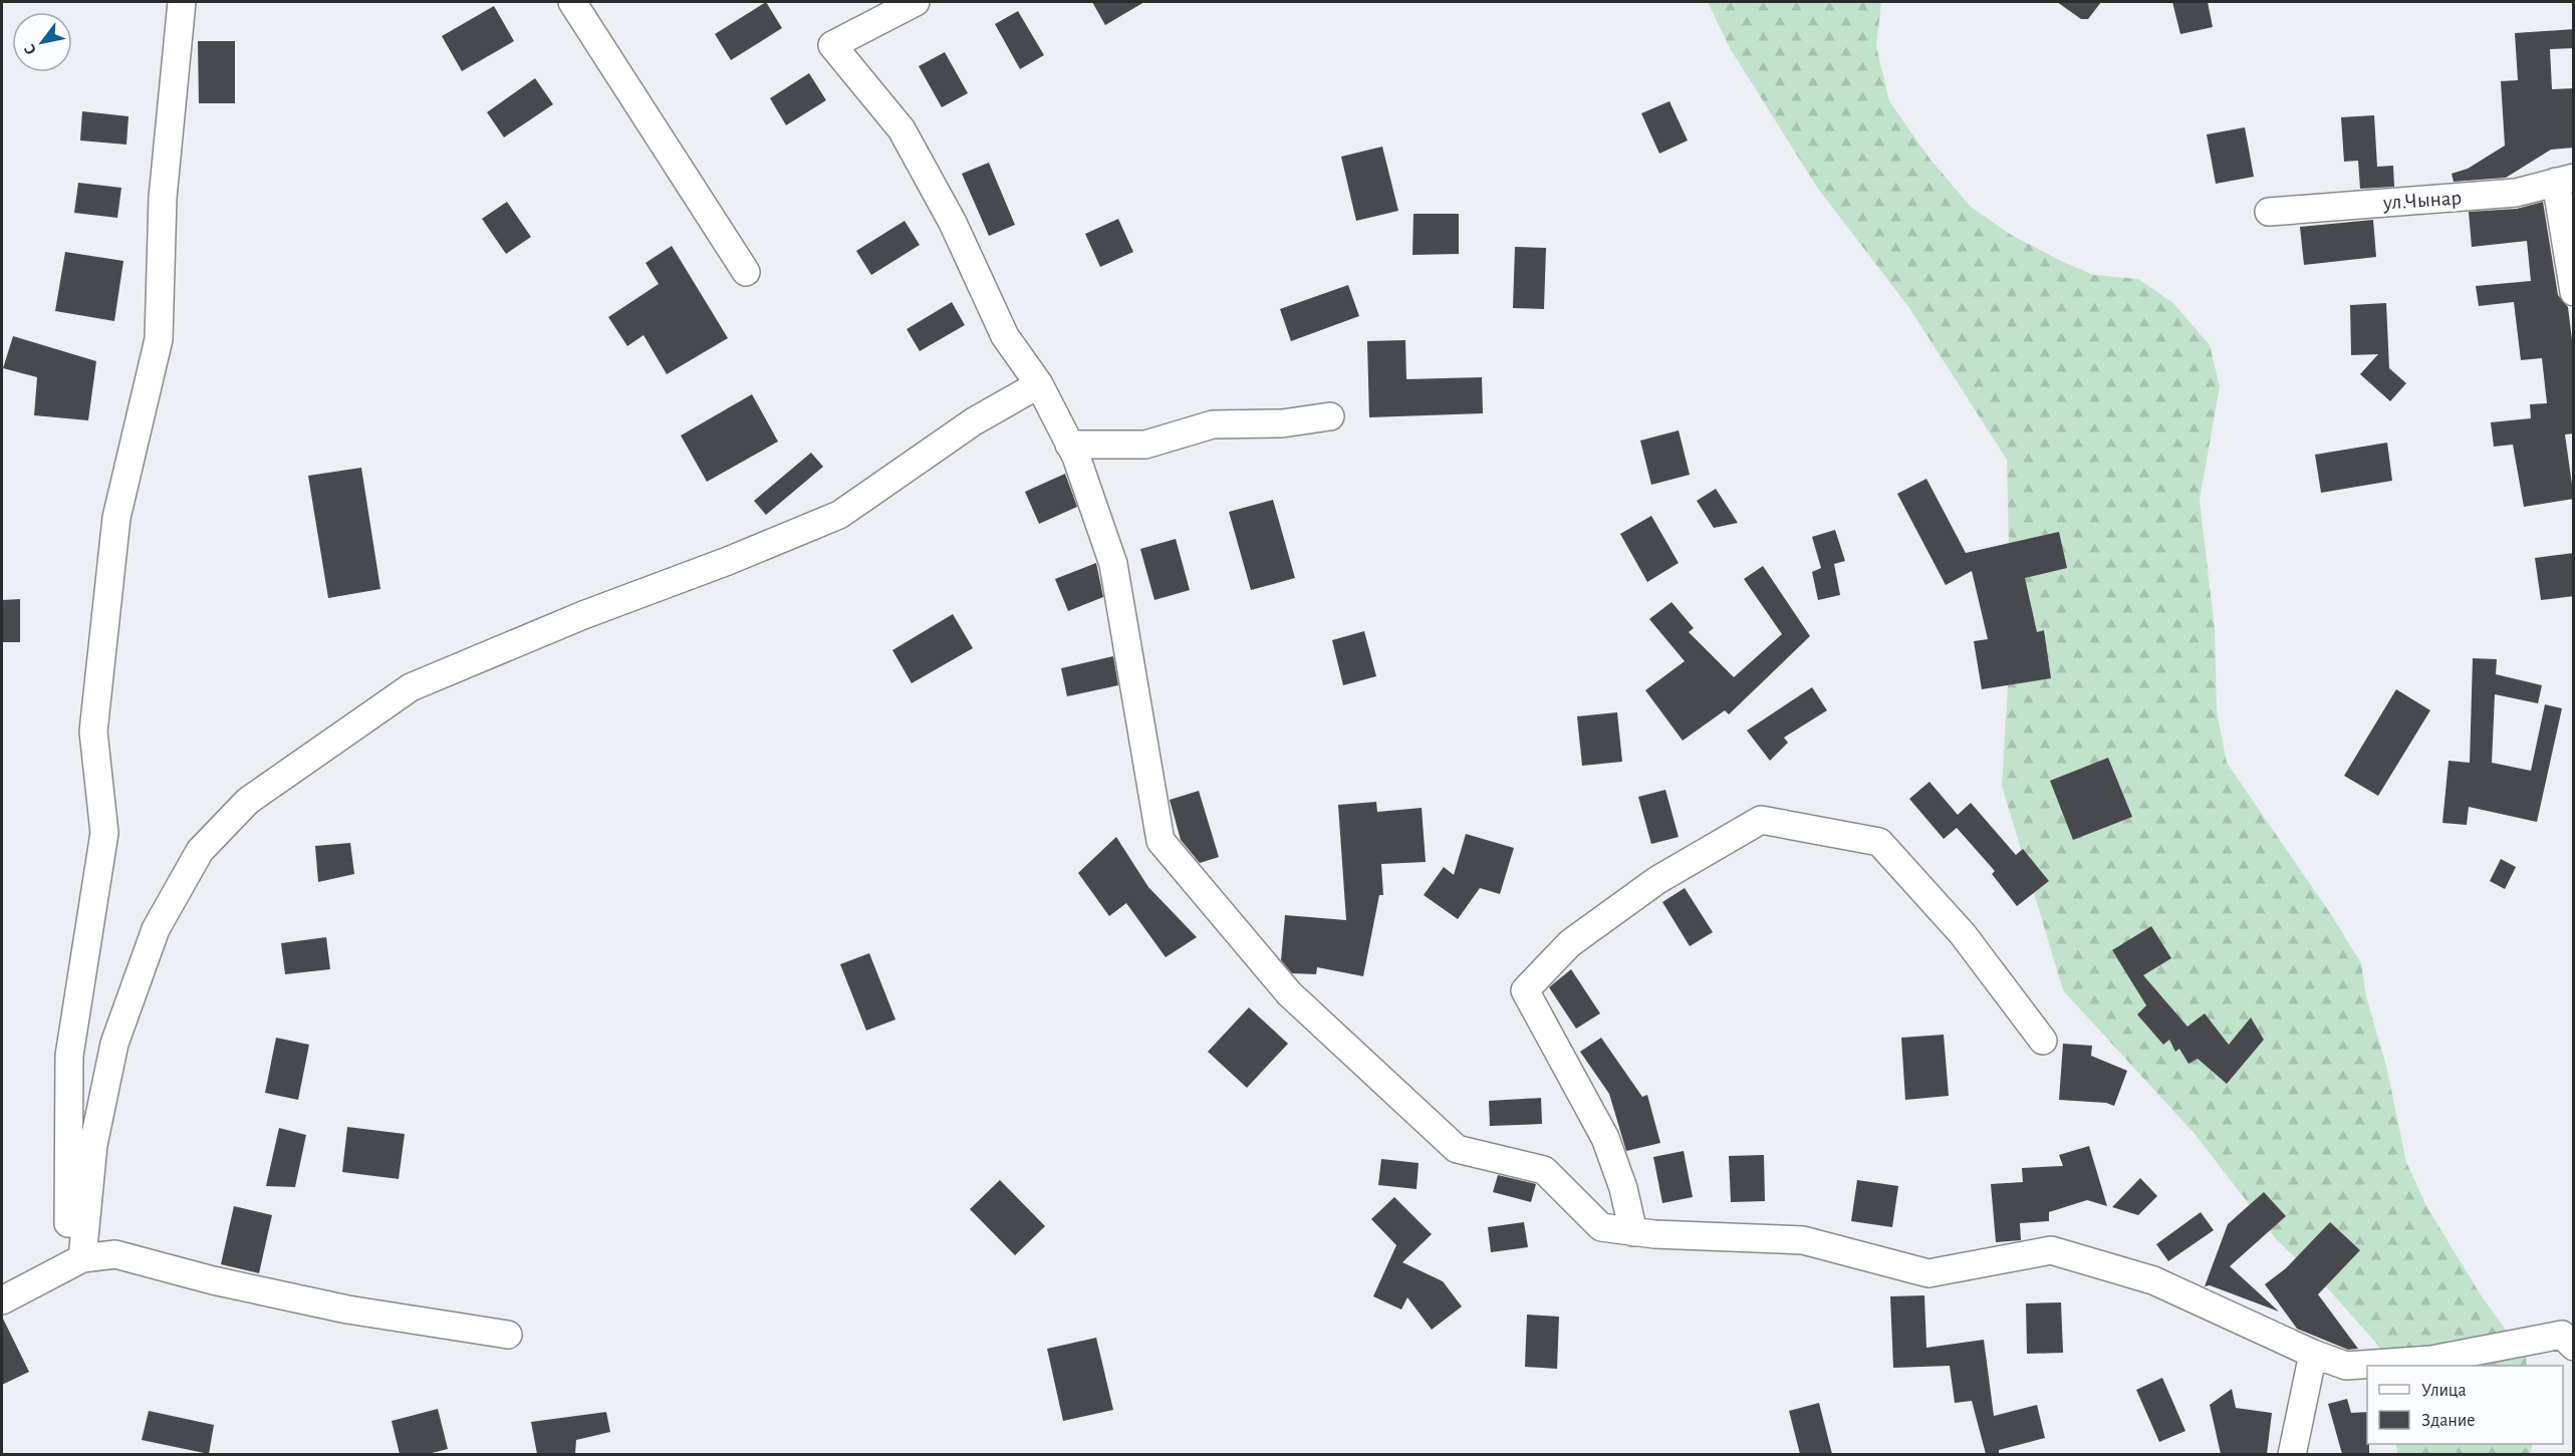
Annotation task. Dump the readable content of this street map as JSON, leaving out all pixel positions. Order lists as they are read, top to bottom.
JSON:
{
  "streets": {
    "street": ["ул.Чынар"]
  },
  "legend": ["Улица", "Здание"],
  "north": "bottom left"
}
